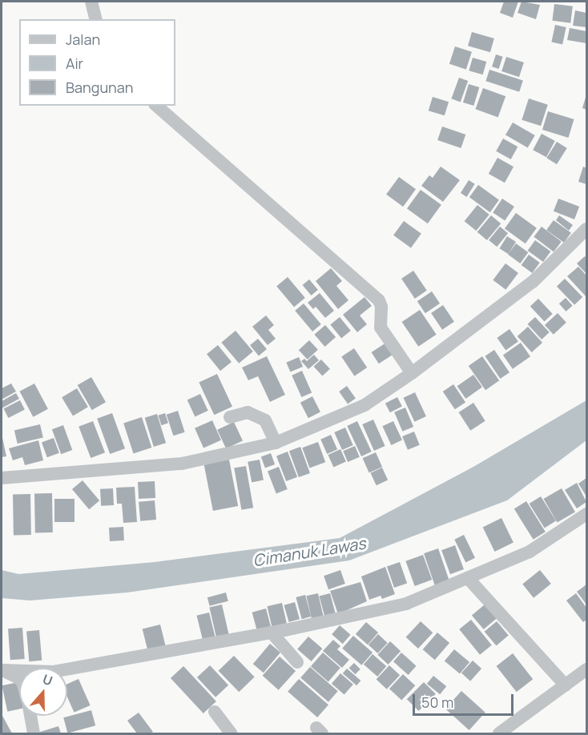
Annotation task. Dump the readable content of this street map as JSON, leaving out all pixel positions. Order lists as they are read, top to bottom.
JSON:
{
  "water": ["Cimanuk Lawas"],
  "legend": ["Jalan", "Air", "Bangunan"],
  "scale_bar": "50 m",
  "north": "top"
}
